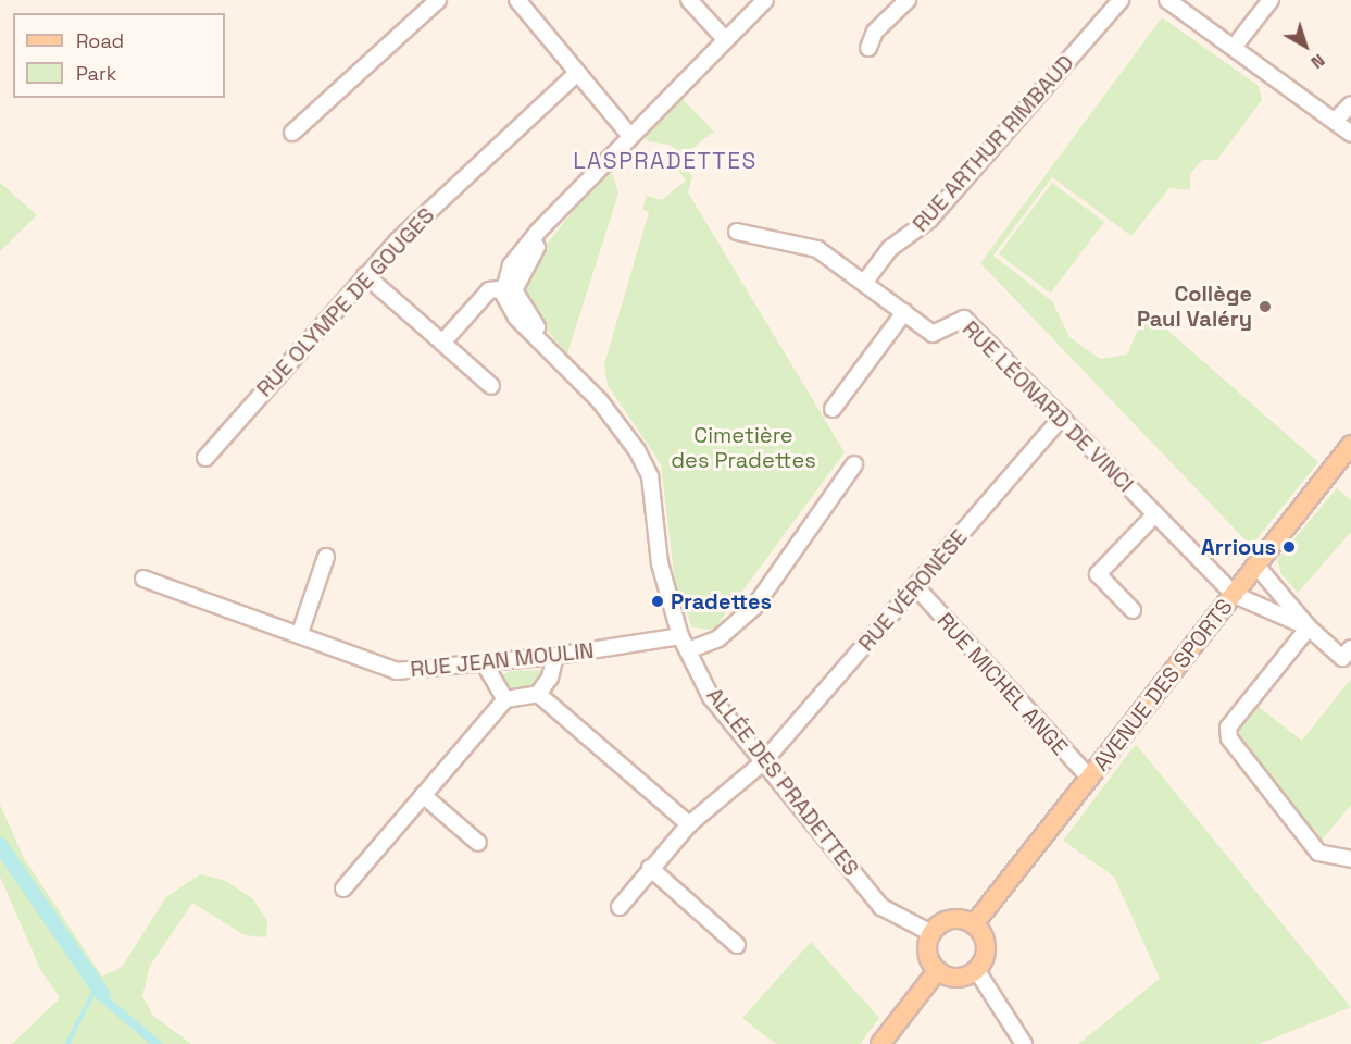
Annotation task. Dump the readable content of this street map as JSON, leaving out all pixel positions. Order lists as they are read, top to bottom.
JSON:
{
  "streets": {
    "main road": ["AVENUE DES SPORTS"],
    "street": [
      "RUE ARTHUR RIMBAUD",
      "RUE OLYMPE DE GOUGES",
      "RUE LÉONARD DE VINCI",
      "RUE VÉRONÈSE",
      "RUE JEAN MOULIN",
      "RUE MICHEL ANGE",
      "ALLÉE DES PRADETTES"
    ]
  },
  "crossings": [
    ["RUE ARTHUR RIMBAUD", "RUE LÉONARD DE VINCI"],
    ["RUE LÉONARD DE VINCI", "RUE VÉRONÈSE"],
    ["RUE LÉONARD DE VINCI", "AVENUE DES SPORTS"],
    ["RUE VÉRONÈSE", "RUE MICHEL ANGE"],
    ["RUE VÉRONÈSE", "ALLÉE DES PRADETTES"],
    ["RUE JEAN MOULIN", "ALLÉE DES PRADETTES"],
    ["RUE MICHEL ANGE", "AVENUE DES SPORTS"],
    ["AVENUE DES SPORTS", "ALLÉE DES PRADETTES"]
  ],
  "districts": ["LASPRADETTES"],
  "parks": ["Cimetière des Pradettes"],
  "places": ["Collège Paul Valéry", "Arrious", "Pradettes"],
  "legend": ["Road", "Park"],
  "north": "bottom right"
}
